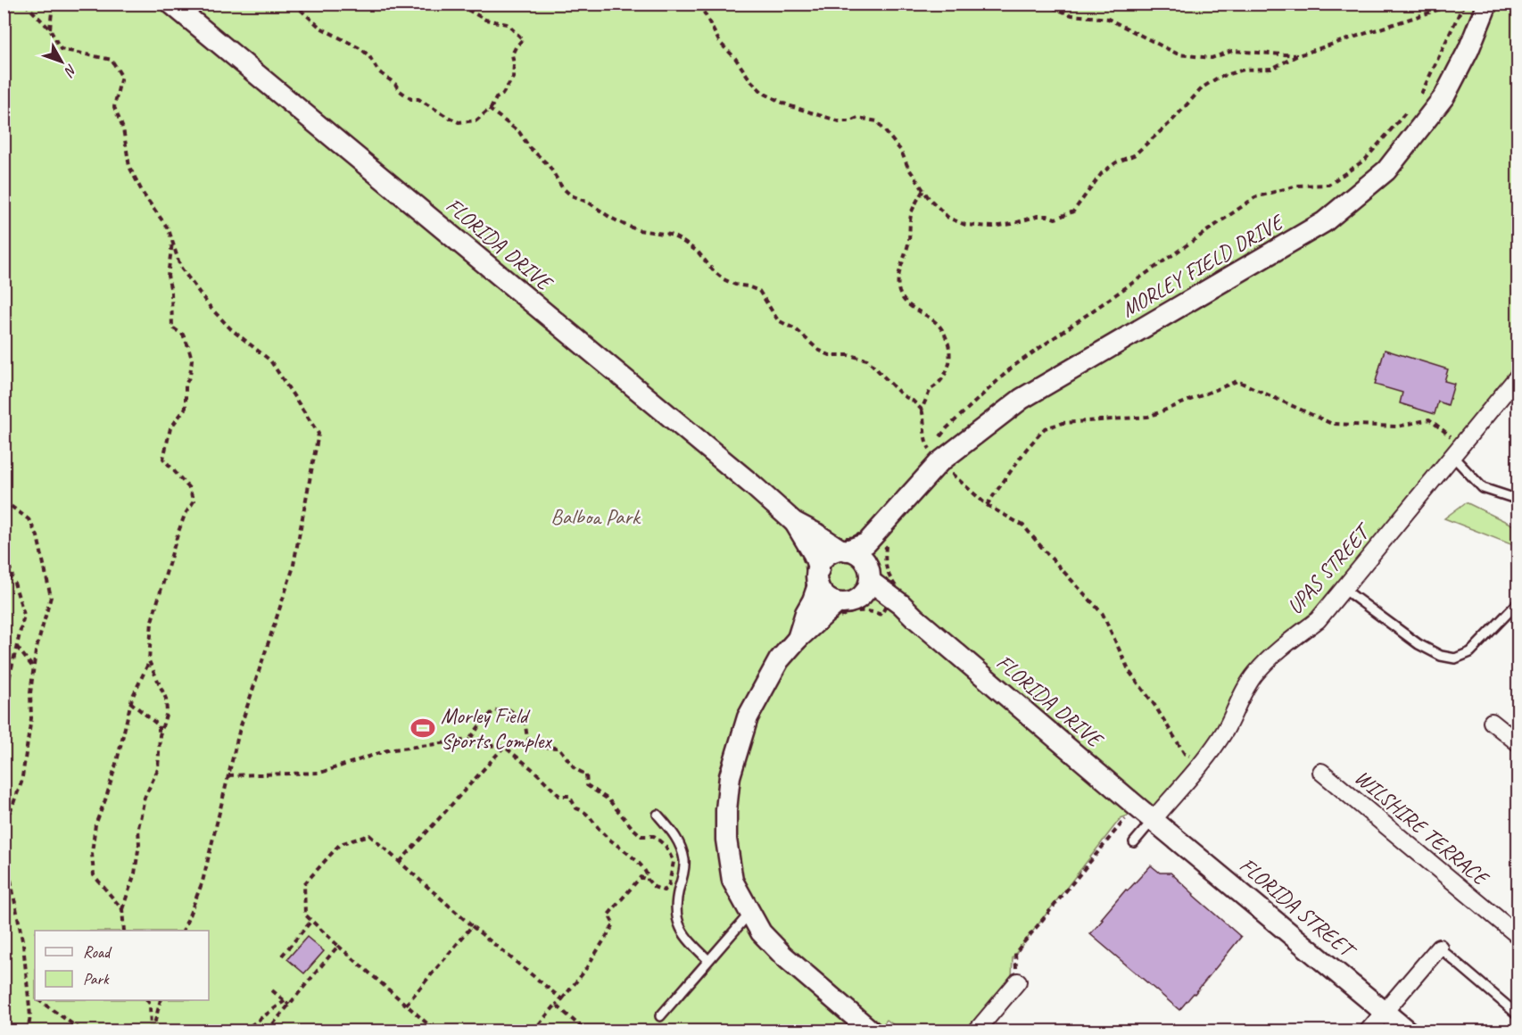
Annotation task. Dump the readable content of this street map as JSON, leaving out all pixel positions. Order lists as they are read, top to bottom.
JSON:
{
  "streets": {
    "street": [
      "FLORIDA DRIVE",
      "MORLEY FIELD DRIVE",
      "UPAS STREET",
      "WILSHIRE TERRACE",
      "FLORIDA STREET"
    ]
  },
  "crossings": [
    ["FLORIDA DRIVE", "MORLEY FIELD DRIVE"],
    ["FLORIDA DRIVE", "UPAS STREET"],
    ["FLORIDA DRIVE", "FLORIDA STREET"],
    ["UPAS STREET", "FLORIDA STREET"]
  ],
  "parks": ["Balboa Park"],
  "places": {
    "sports": ["Morley Field Sports Complex"]
  },
  "legend": ["Road", "Park"],
  "north": "bottom right"
}
